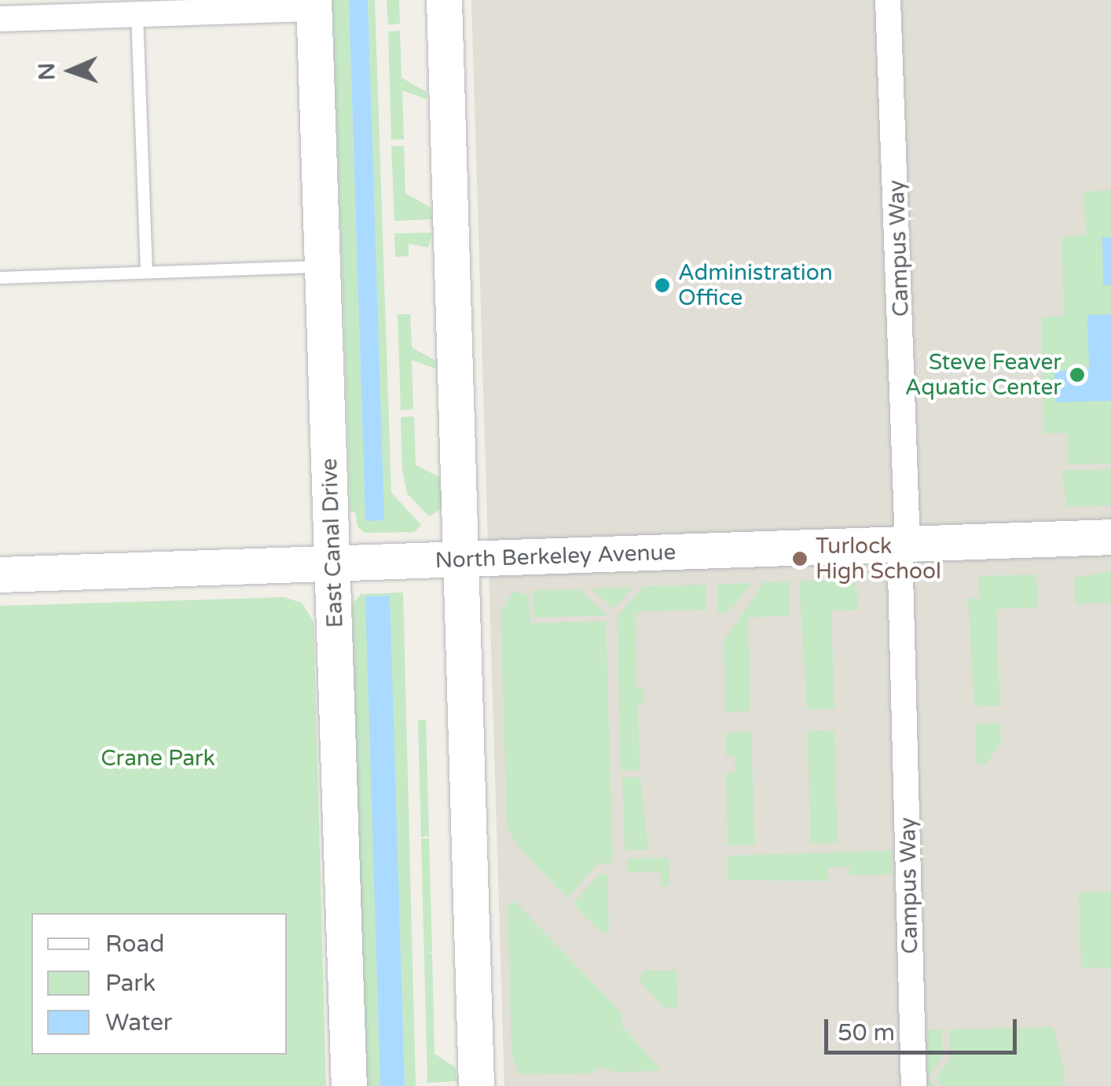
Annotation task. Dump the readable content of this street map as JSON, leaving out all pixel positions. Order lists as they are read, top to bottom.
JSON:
{
  "streets": {
    "main road": ["East Canal Drive", "North Berkeley Avenue"],
    "street": ["Campus Way"]
  },
  "crossings": [
    ["Campus Way", "North Berkeley Avenue"],
    ["East Canal Drive", "North Berkeley Avenue"]
  ],
  "parks": ["Crane Park"],
  "places": ["Administration Office", "Steve Feaver Aquatic Center", "Turlock High School"],
  "legend": ["Road", "Park", "Water"],
  "scale_bar": "50 m",
  "north": "left"
}
